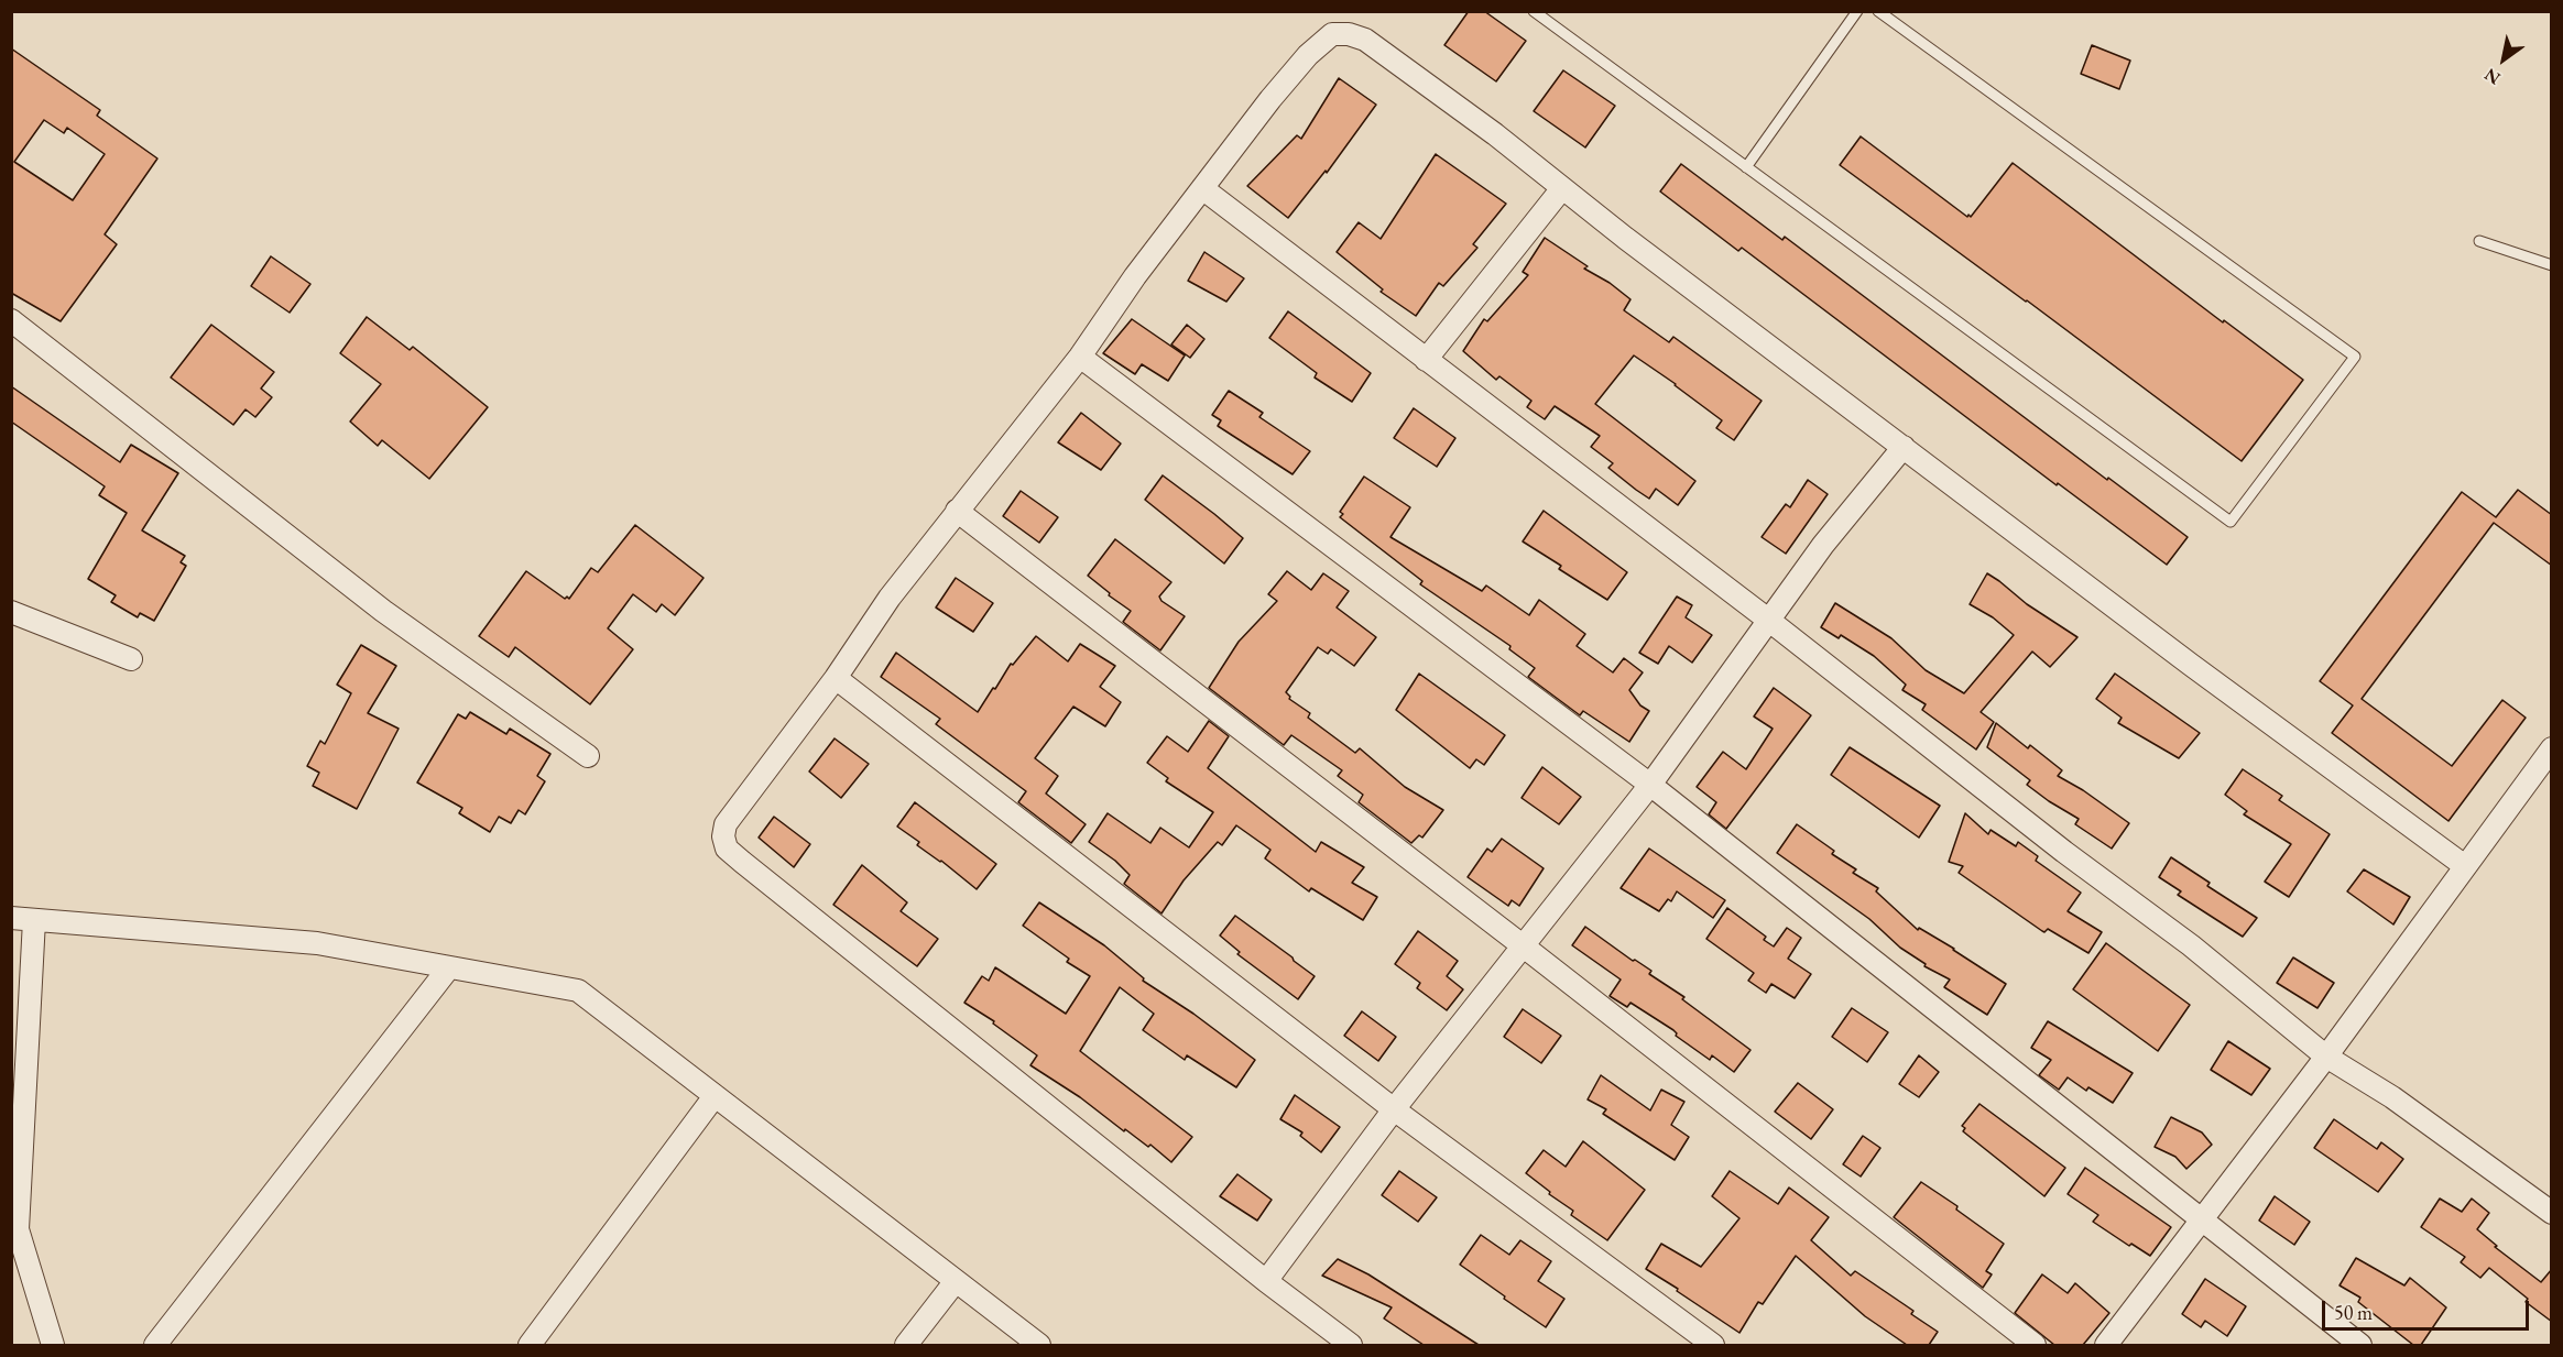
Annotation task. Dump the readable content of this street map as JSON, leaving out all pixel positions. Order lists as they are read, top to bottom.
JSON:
{
  "scale_bar": "50 m",
  "north": "bottom left"
}
